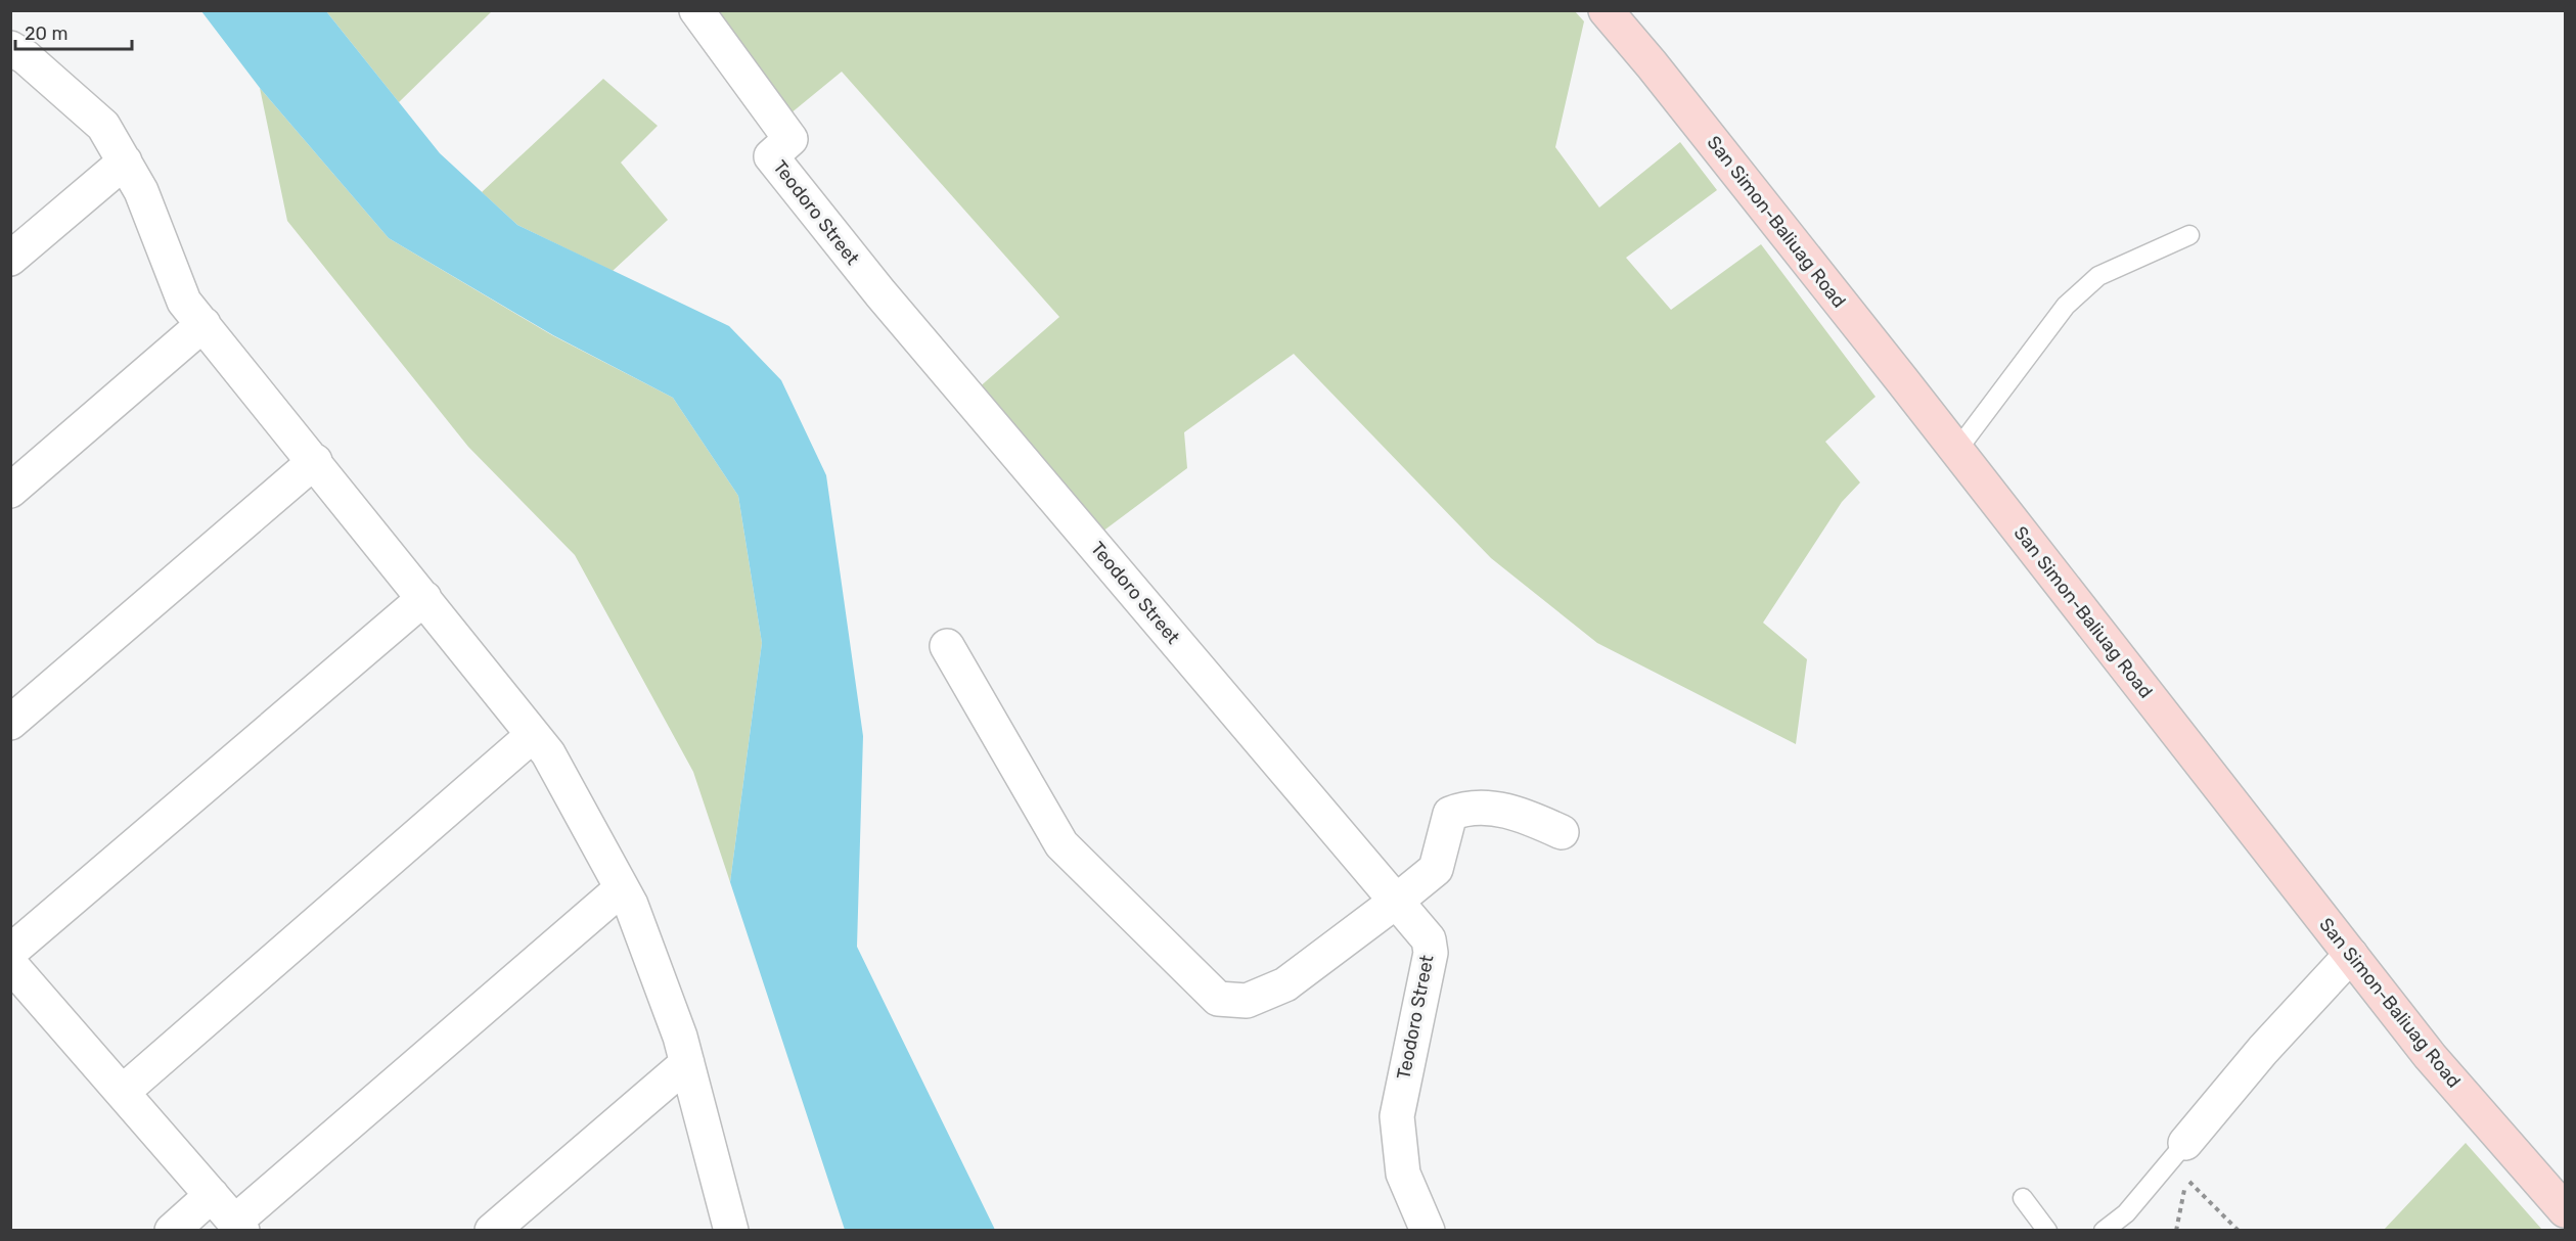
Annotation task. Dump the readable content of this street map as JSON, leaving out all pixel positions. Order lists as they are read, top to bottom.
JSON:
{
  "streets": {
    "main road": ["San Simon-Baliuag Road"],
    "street": ["Teodoro Street"]
  },
  "scale_bar": "20 m"
}
